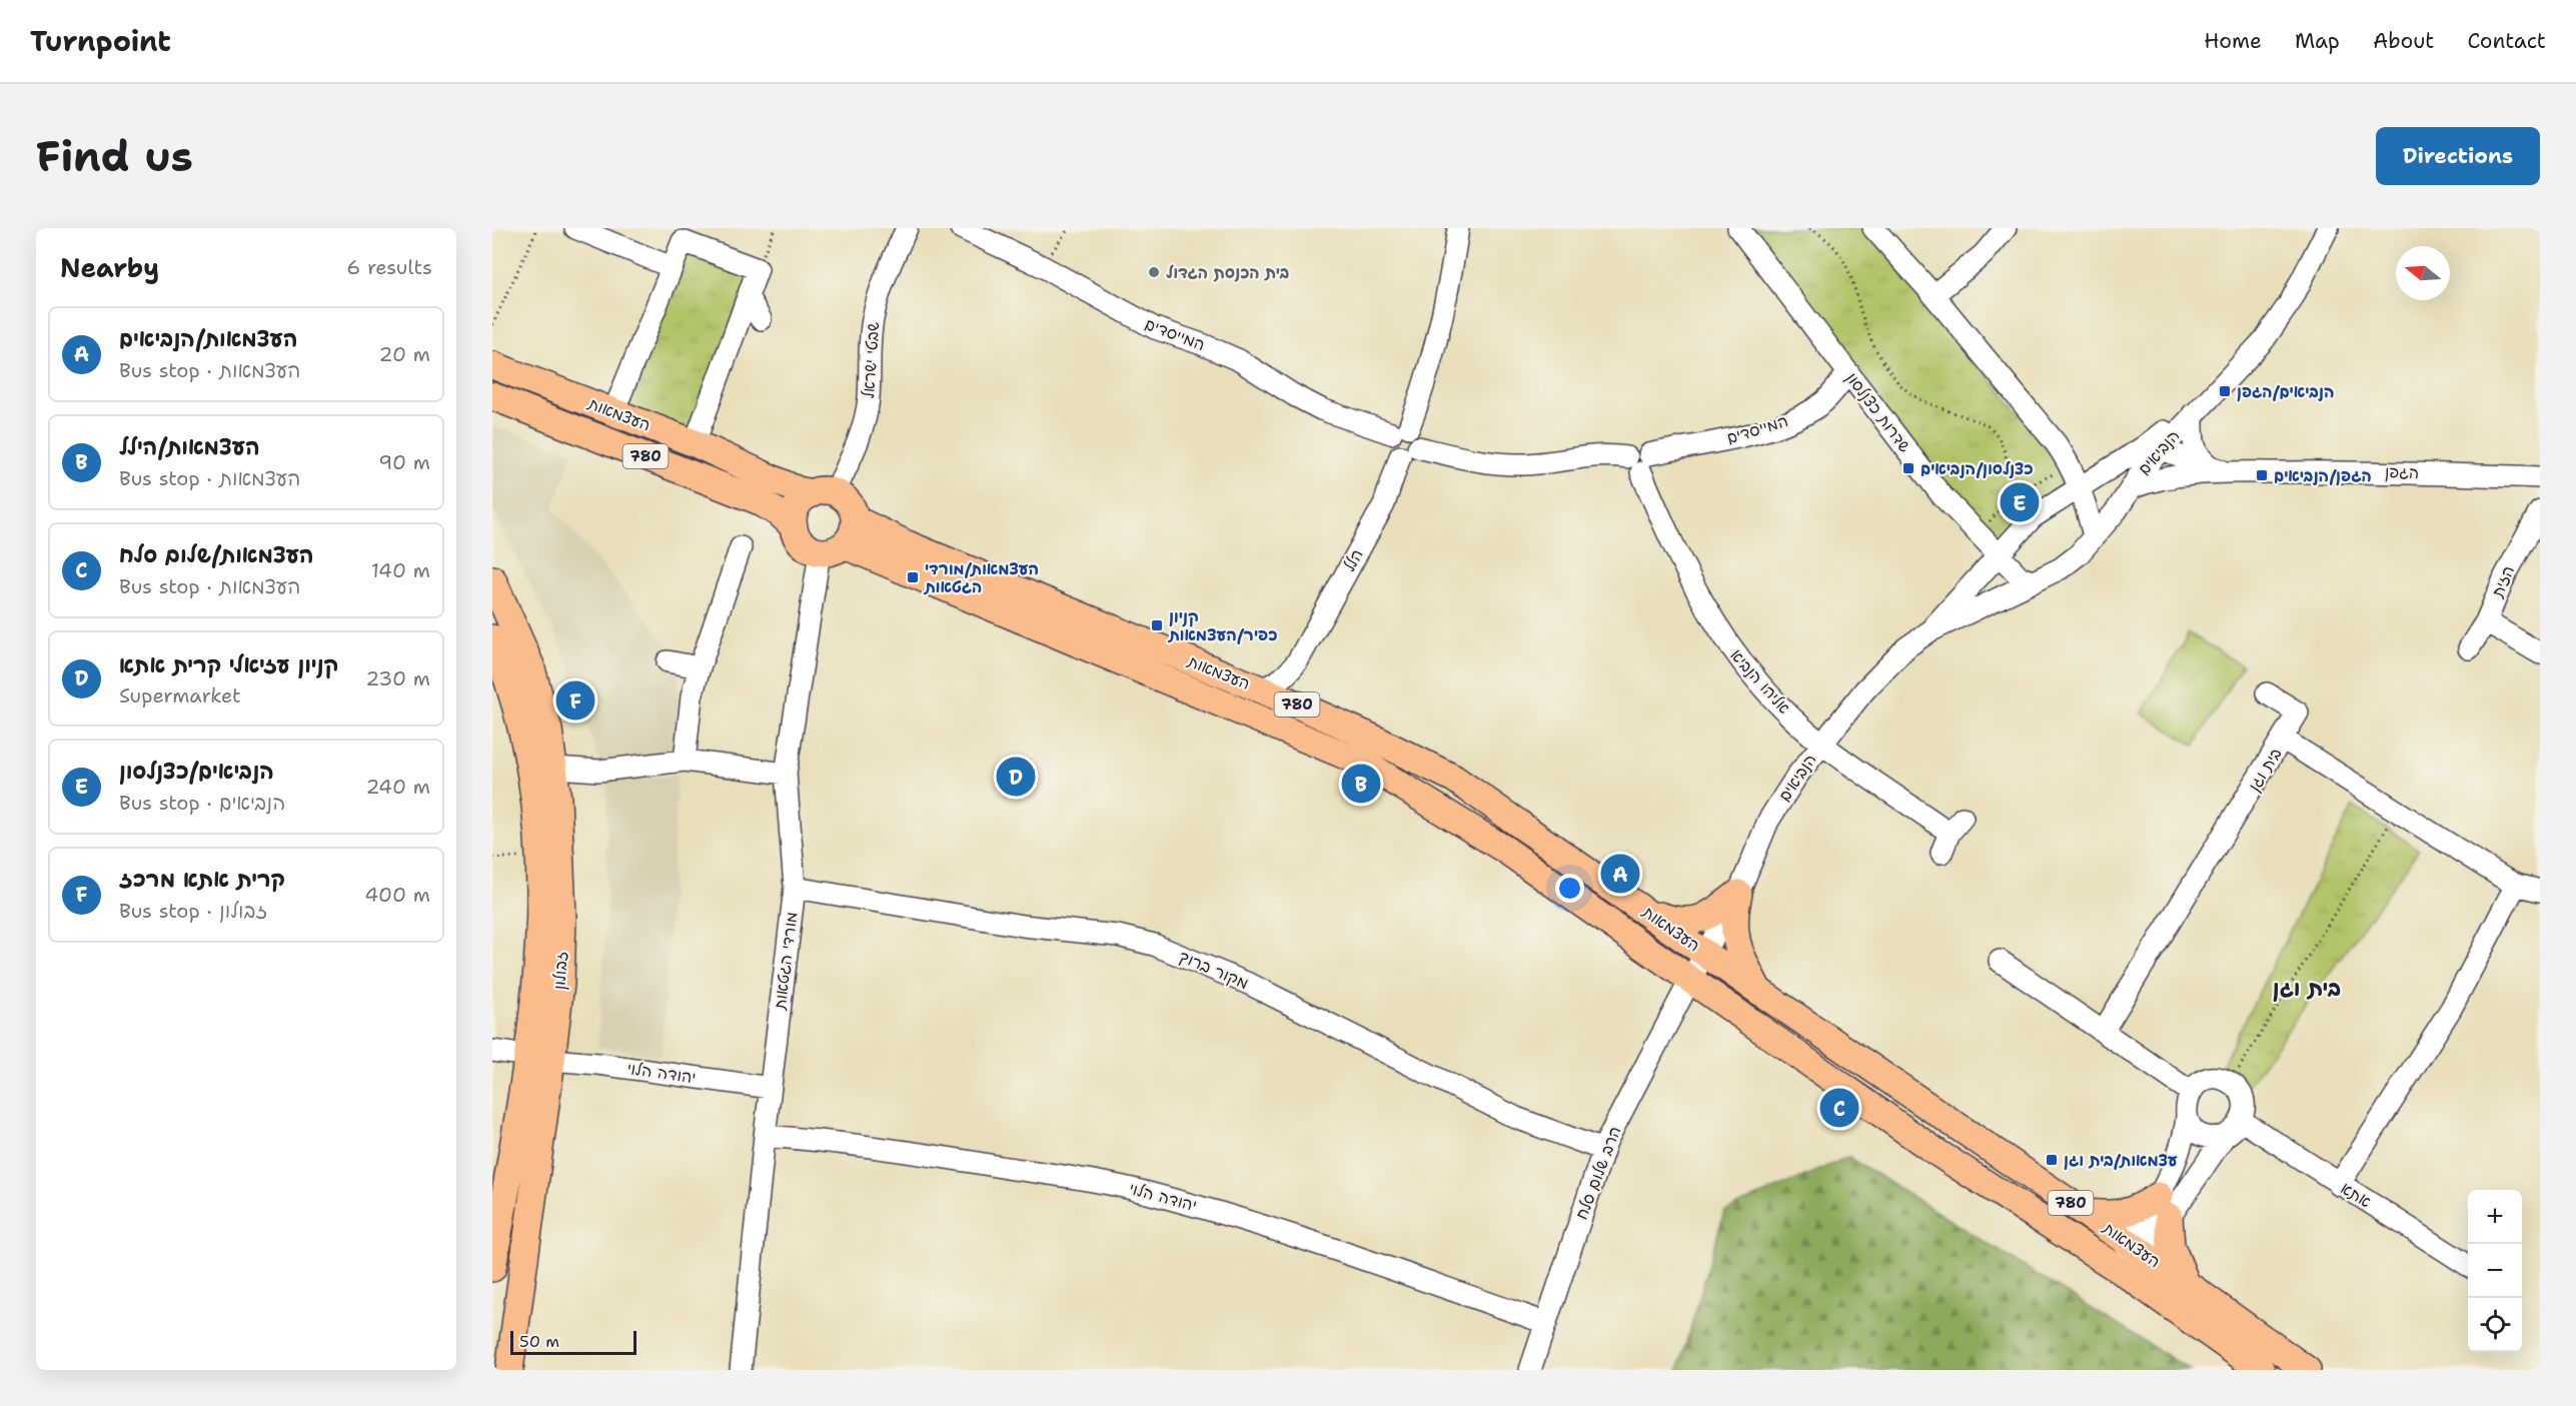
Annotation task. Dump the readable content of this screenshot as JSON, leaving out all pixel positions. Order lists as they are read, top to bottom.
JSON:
{
  "streets": {
    "main road": ["העצמאות", "780", "זבולון"],
    "street": [
      "המייסדים",
      "שבטי ישראל",
      "שדרות כצנלסון",
      "הנביאים",
      "הגפן",
      "הלל",
      "הזית",
      "אליהו הנביא",
      "בית וגן",
      "מורדי הגטאות",
      "מקור ברוך",
      "יהודה הלוי",
      "הרב שלום סלח",
      "אתא"
    ]
  },
  "crossings": [
    ["המייסדים", "שדרות כצנלסון"],
    ["המייסדים", "הלל"],
    ["המייסדים", "אליהו הנביא"],
    ["שבטי ישראל", "העצמאות"],
    ["שבטי ישראל", "מורדי הגטאות"],
    ["שדרות כצנלסון", "הנביאים"],
    ["העצמאות", "הנביאים"],
    ["העצמאות", "הלל"],
    ["העצמאות", "מורדי הגטאות"],
    ["העצמאות", "הרב שלום סלח"],
    ["הנביאים", "הגפן"],
    ["הנביאים", "אליהו הנביא"],
    ["הנביאים", "הרב שלום סלח"],
    ["מורדי הגטאות", "מקור ברוך"],
    ["מורדי הגטאות", "יהודה הלוי"],
    ["מקור ברוך", "הרב שלום סלח"],
    ["זבולון", "יהודה הלוי"],
    ["יהודה הלוי", "הרב שלום סלח"]
  ],
  "districts": ["בית וגן"],
  "places": {
    "other": ["בית הכנסת הגדול"],
    "transit": [
      "הנביאים/הגפן",
      "כצנלסון/הנביאים",
      "הגפן/הנביאים",
      "העצמאות/מורדי הגטאות",
      "קניון כפיר/העצמאות",
      "עצמאות/בית וגן"
    ]
  },
  "scale_bar": "50 m",
  "north": "left",
  "page": {
    "header": "Turnpoint",
    "nav": [
      "Home",
      "Map",
      "About",
      "Contact"
    ],
    "buttons": "Directions",
    "title": "Find us",
    "heading": ["Nearby", "6 results"],
    "list": [
      {
        "mark": "A",
        "name": "העצמאות/הנביאים",
        "note": "Bus stop · העצמאות",
        "value": "20 m"
      },
      {
        "mark": "B",
        "name": "העצמאות/הילל",
        "note": "Bus stop · העצמאות",
        "value": "90 m"
      },
      {
        "mark": "C",
        "name": "העצמאות/שלום סלח",
        "note": "Bus stop · העצמאות",
        "value": "140 m"
      },
      {
        "mark": "D",
        "name": "קניון עזיאלי קרית אתא",
        "note": "Supermarket",
        "value": "230 m"
      },
      {
        "mark": "E",
        "name": "הנביאים/כצנלסון",
        "note": "Bus stop · הנביאים",
        "value": "240 m"
      },
      {
        "mark": "F",
        "name": "קרית אתא מרכז",
        "note": "Bus stop · זבולון",
        "value": "400 m"
      }
    ],
    "pins": [
      "E",
      "F",
      "D",
      "B",
      "A",
      "C"
    ],
    "map_buttons": ["+", "−"],
    "scale": "50 m"
  }
}
